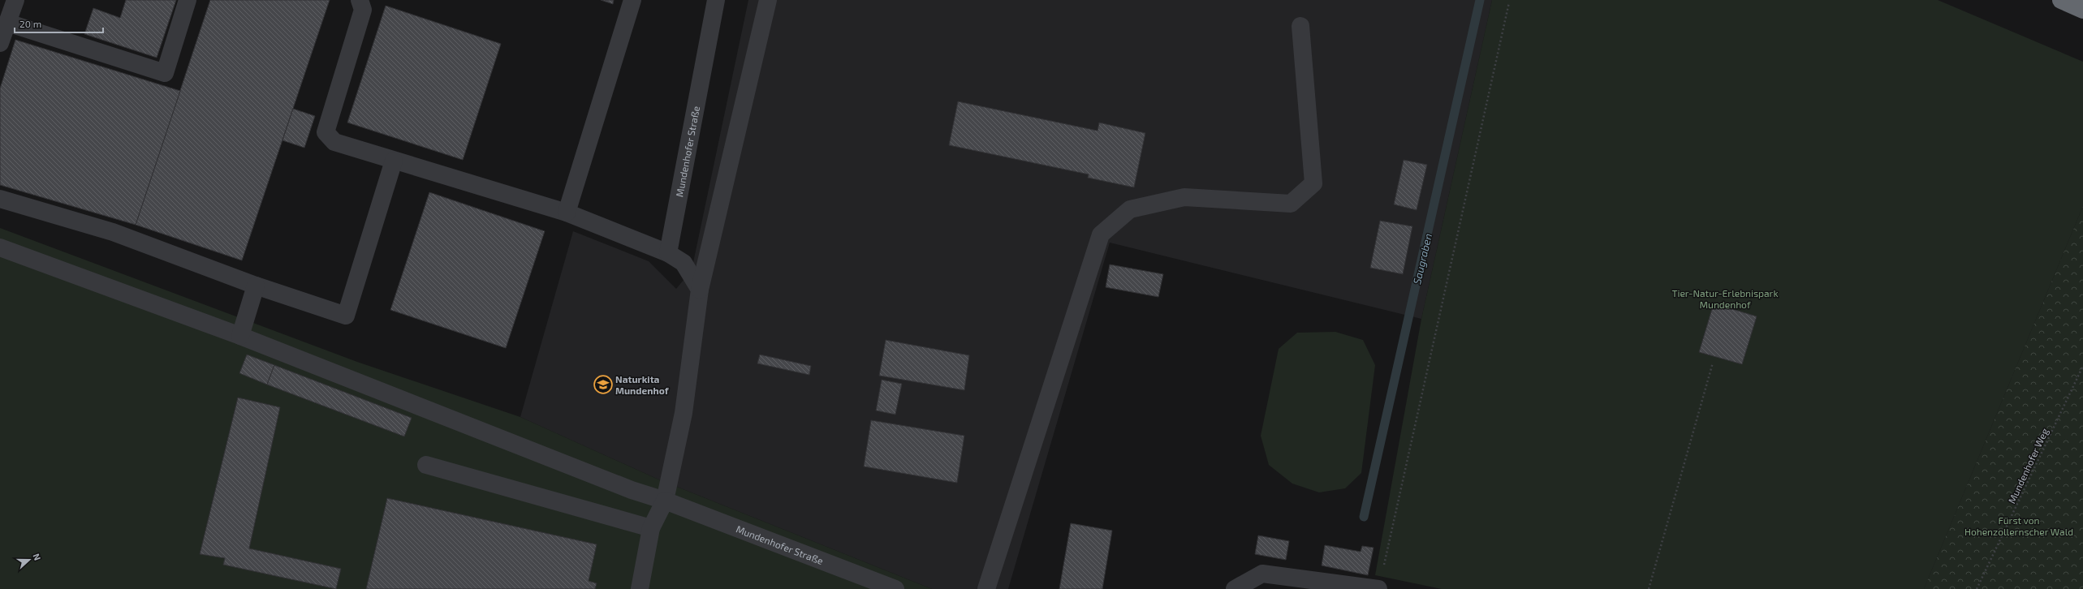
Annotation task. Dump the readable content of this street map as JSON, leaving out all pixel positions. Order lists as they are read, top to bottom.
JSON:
{
  "streets": {
    "street": ["Mundenhofer Straße"],
    "path": ["Mundenhofer Weg"]
  },
  "water": ["Saugraben"],
  "parks": ["Tier-Natur-Erlebnispark Mundenhof", "Fürst von Hohenzollernscher Wald"],
  "places": {
    "school or university": ["Naturkita Mundenhof"]
  },
  "scale_bar": "20 m",
  "north": "right"
}
